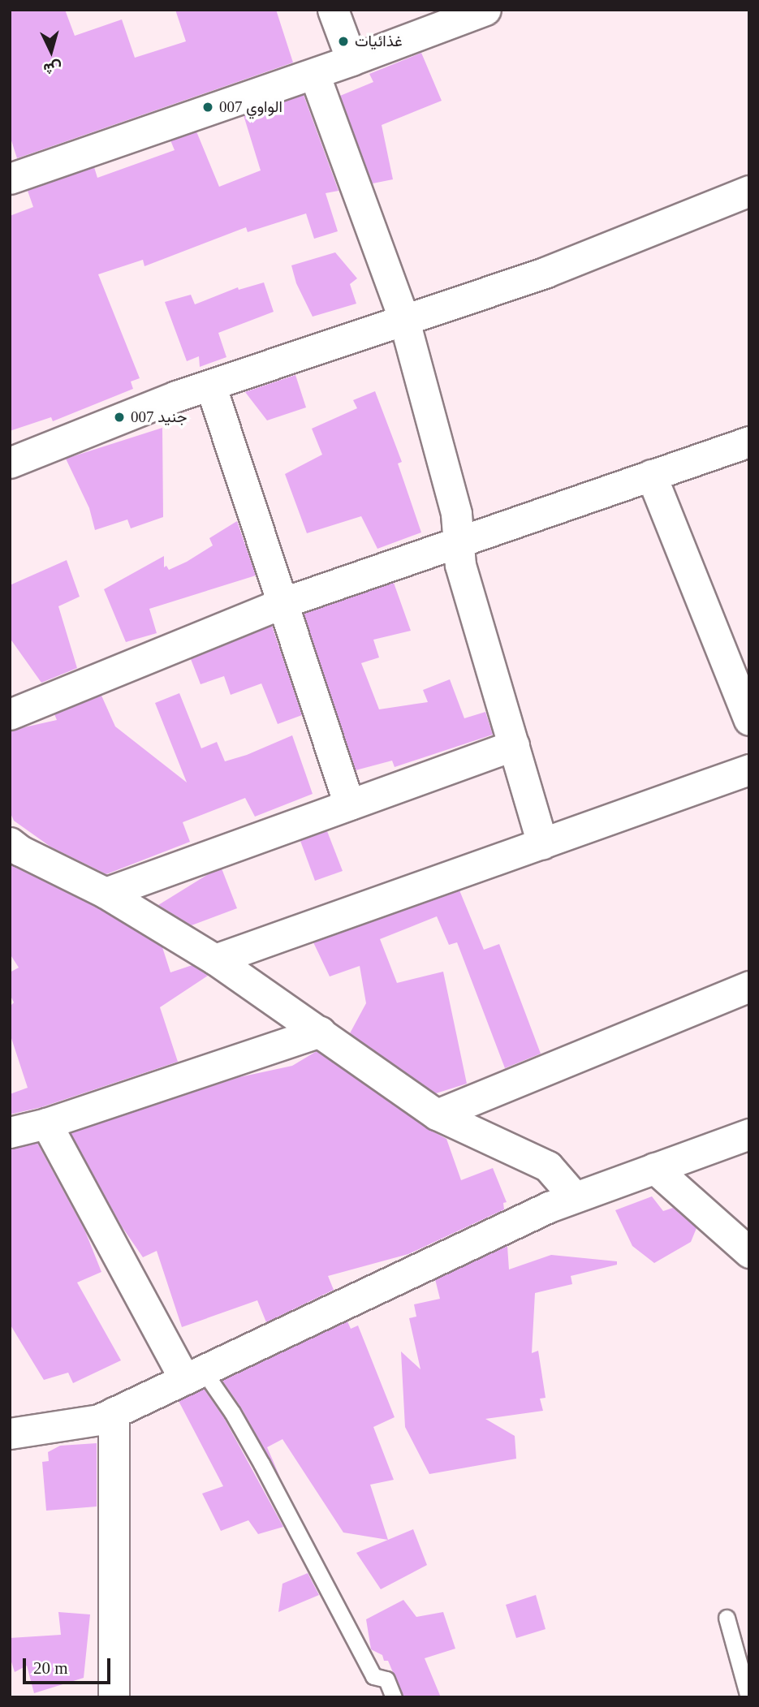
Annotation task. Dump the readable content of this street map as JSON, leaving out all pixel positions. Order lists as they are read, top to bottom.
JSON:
{
  "places": ["غذائيات", "الواوي 007", "جنيد 007"],
  "scale_bar": "20 m",
  "north": "bottom"
}
